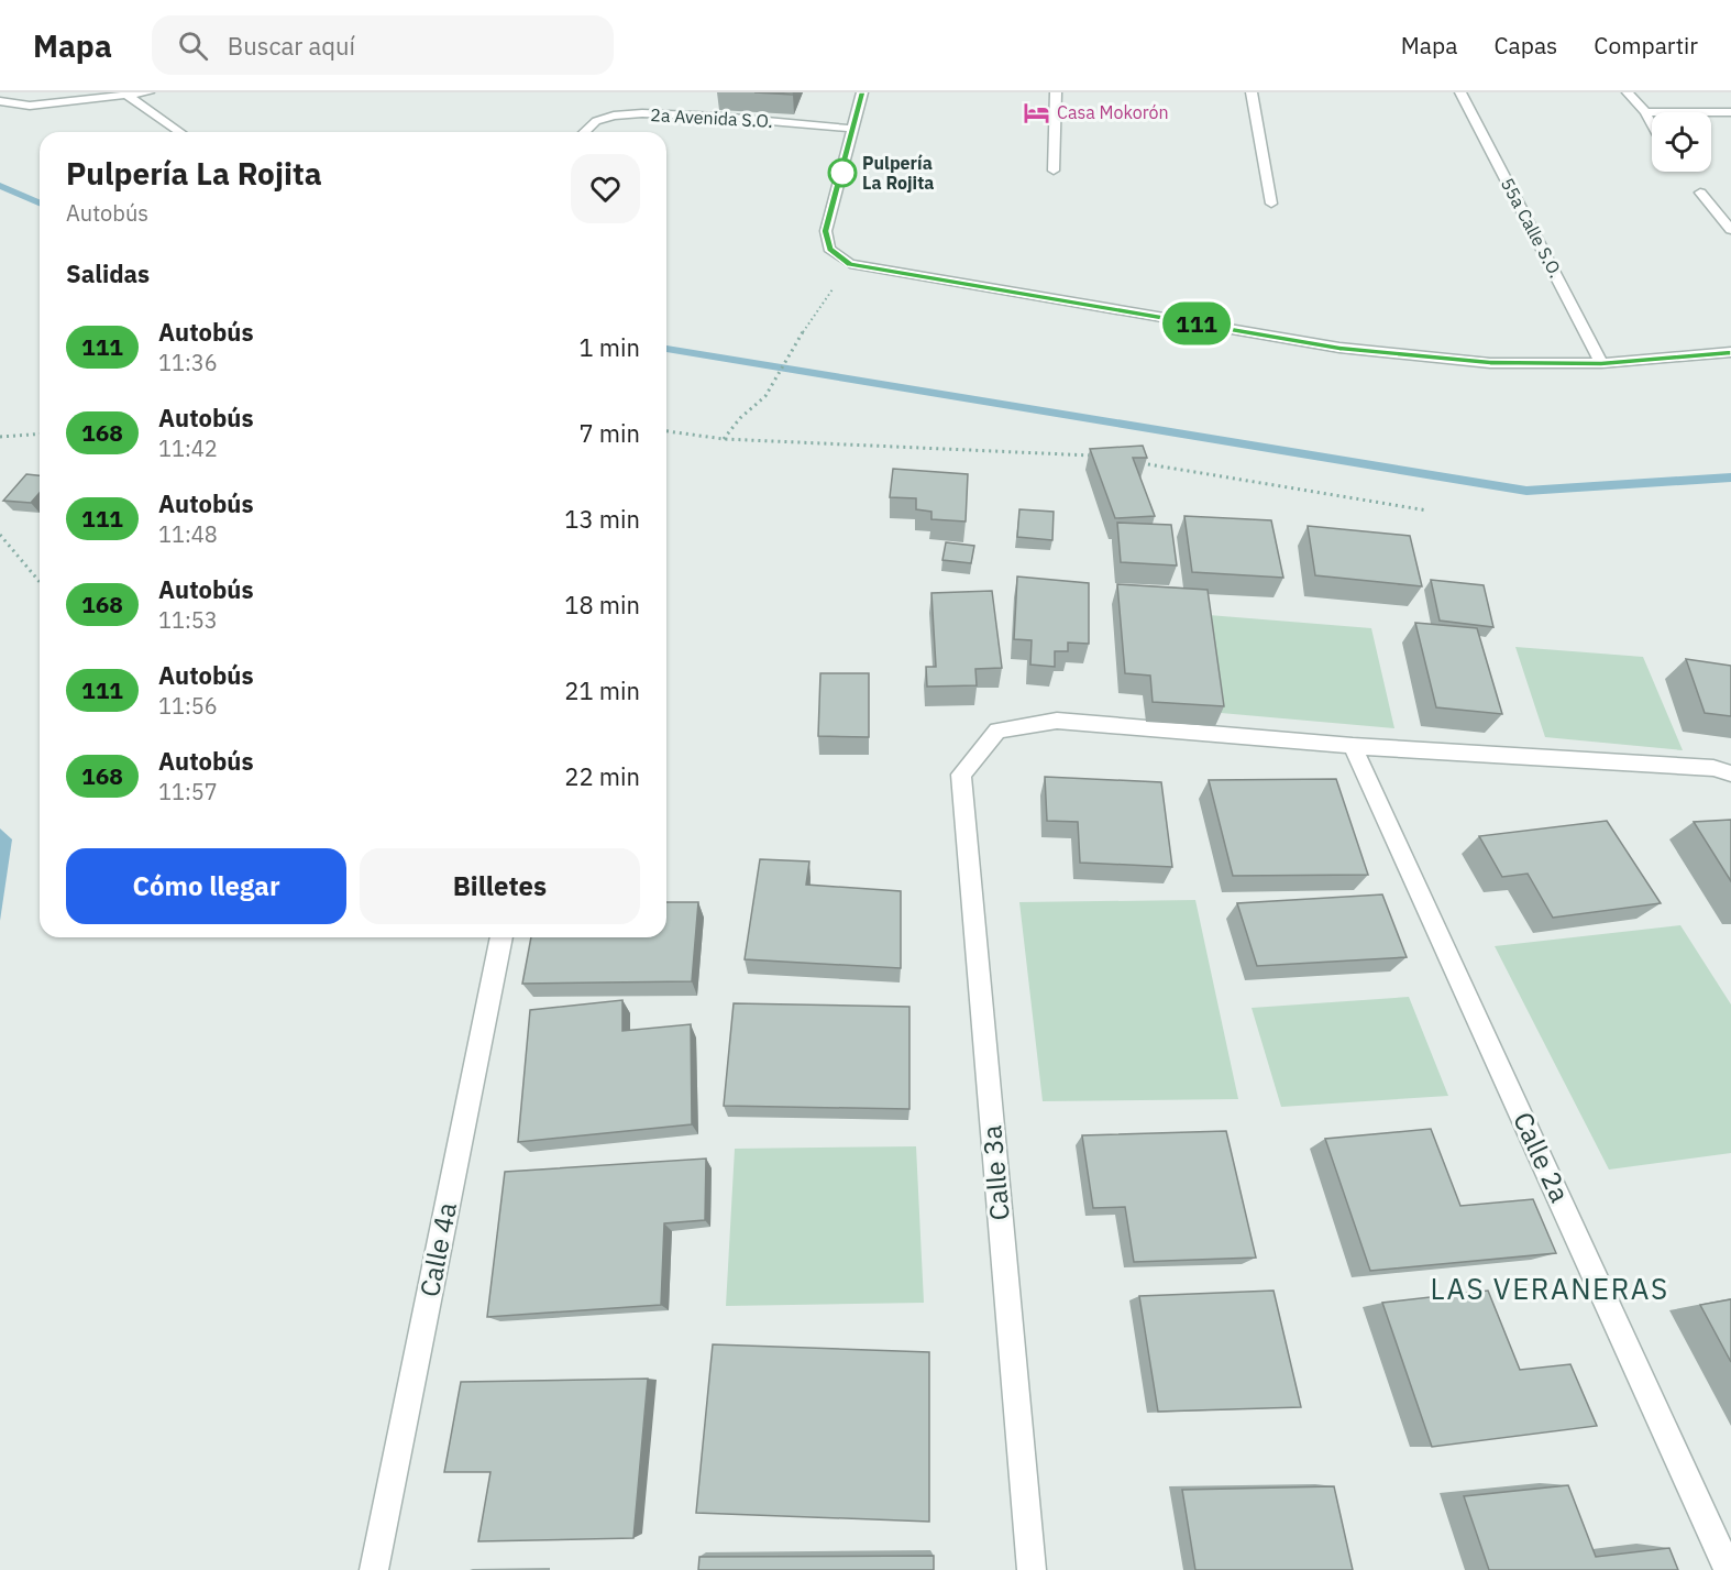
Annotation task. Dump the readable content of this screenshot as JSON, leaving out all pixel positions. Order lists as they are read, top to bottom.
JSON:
{
  "streets": {
    "street": [
      "2a Avenida S.O.",
      "55a Calle S.O.",
      "Calle 2a",
      "Calle 3a",
      "Calle 4a"
    ]
  },
  "crossings": [
    ["Calle 2a", "Calle 3a"]
  ],
  "districts": ["LAS VERANERAS"],
  "places": {
    "hotel": ["Casa Mokorón"],
    "other": ["Pulpería La Rojita"]
  },
  "lines": ["bus line 111"],
  "page": {
    "header": "Mapa",
    "search": "Buscar aquí",
    "nav": ["Mapa", "Capas", "Compartir"],
    "on_map": "111",
    "heading": [
      ["Pulpería La Rojita", "Autobús"],
      "Salidas"
    ],
    "list": [
      {
        "mark": "111",
        "name": "Autobús",
        "note": "11:36",
        "value": "1 min"
      },
      {
        "mark": "168",
        "name": "Autobús",
        "note": "11:42",
        "value": "7 min"
      },
      {
        "mark": "111",
        "name": "Autobús",
        "note": "11:48",
        "value": "13 min"
      },
      {
        "mark": "168",
        "name": "Autobús",
        "note": "11:53",
        "value": "18 min"
      },
      {
        "mark": "111",
        "name": "Autobús",
        "note": "11:56",
        "value": "21 min"
      },
      {
        "mark": "168",
        "name": "Autobús",
        "note": "11:57",
        "value": "22 min"
      }
    ],
    "buttons": ["Cómo llegar", "Billetes"]
  }
}
